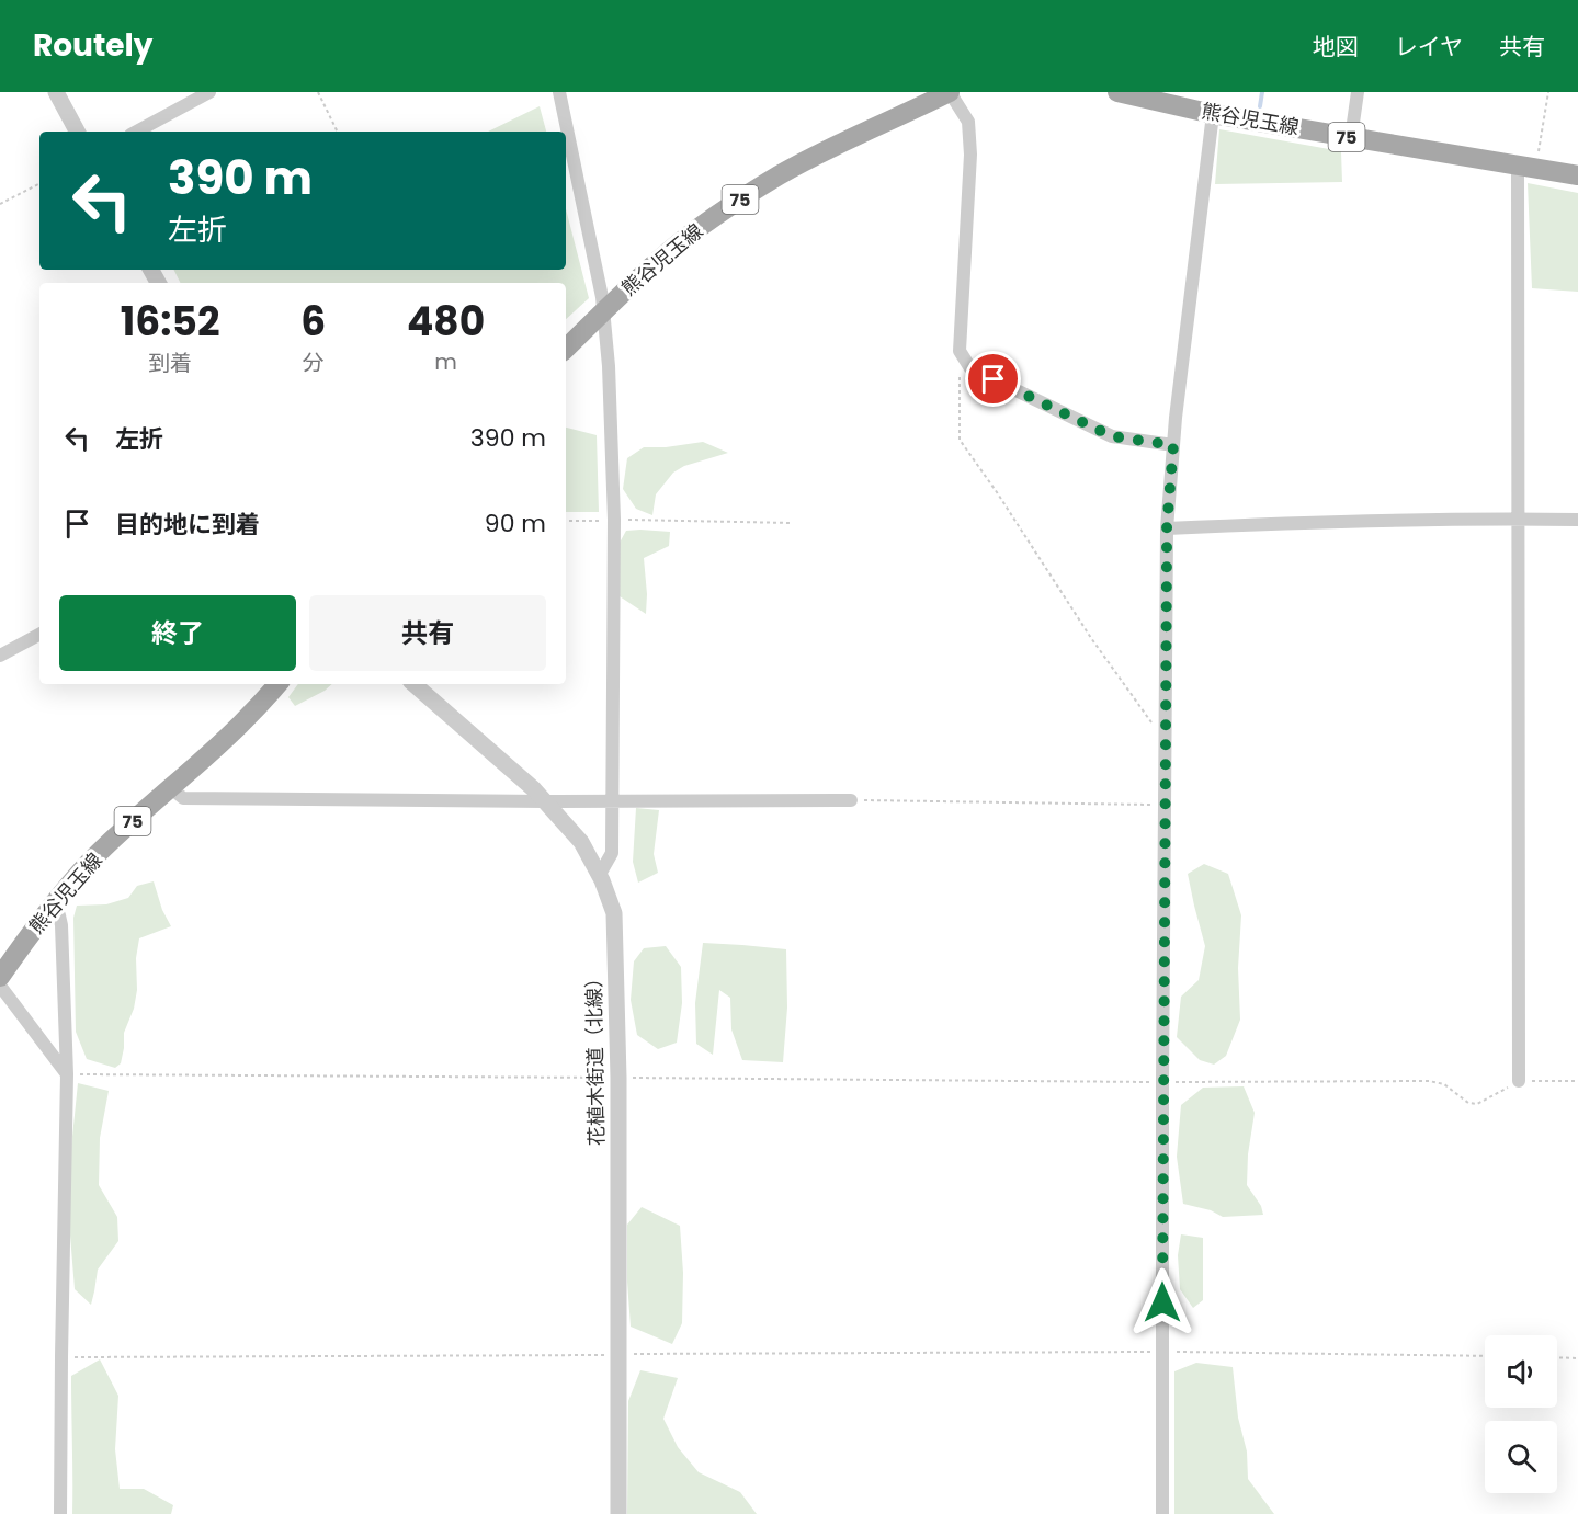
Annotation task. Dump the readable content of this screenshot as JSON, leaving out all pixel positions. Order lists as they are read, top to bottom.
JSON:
{
  "streets": {
    "main road": ["熊谷児玉線", "75"],
    "street": ["花植木街道（北線）"]
  },
  "page": {
    "header": "Routely",
    "nav": ["地図", "レイヤ", "共有"],
    "turn": ["390 m", "左折"],
    "eta": [
      "16:52",
      "到着",
      "6",
      "分",
      "480",
      "m"
    ],
    "list": [
      {
        "name": "左折",
        "value": "390 m"
      },
      {
        "name": "目的地に到着",
        "value": "90 m"
      }
    ],
    "buttons": ["終了", "共有"]
  }
}
